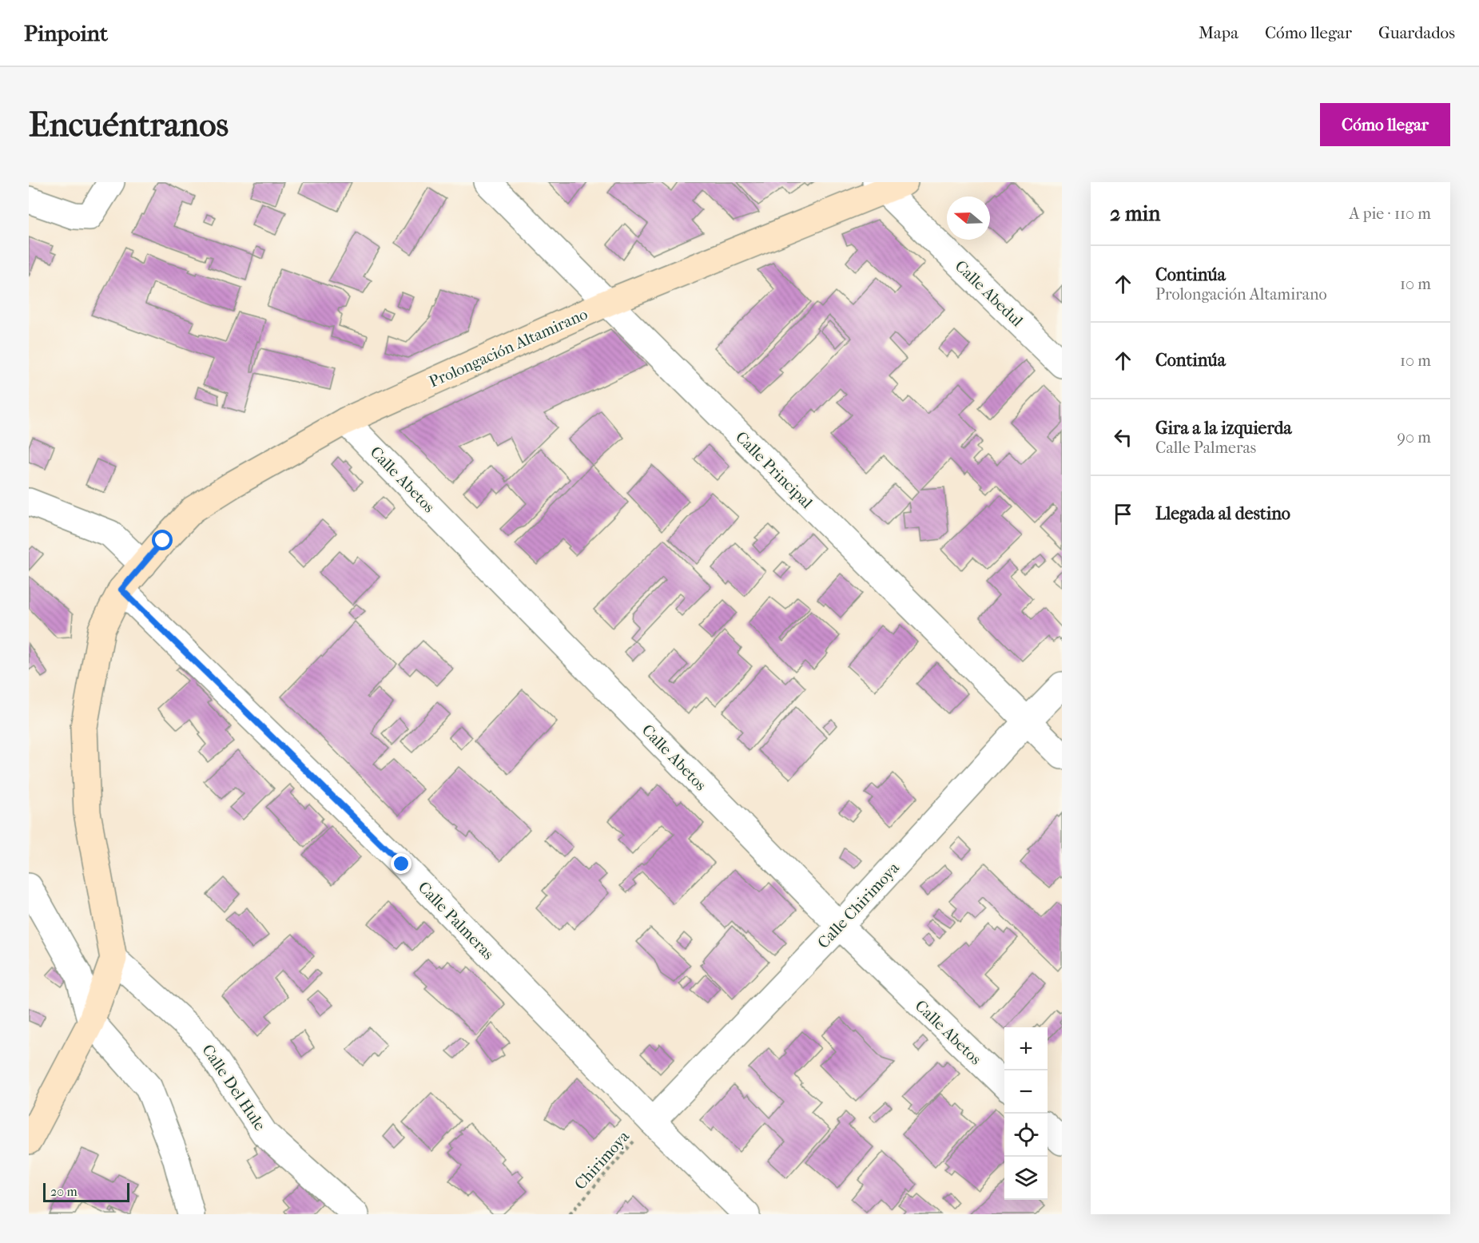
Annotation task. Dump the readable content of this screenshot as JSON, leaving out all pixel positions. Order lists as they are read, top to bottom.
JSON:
{
  "streets": {
    "street": [
      "Calle Abedul",
      "Prolongación Altamirano",
      "Calle Principal",
      "Calle Abetos",
      "Calle Chirimoya",
      "Calle Palmeras",
      "Calle Del Hule"
    ],
    "path": ["Chirimoya"]
  },
  "crossings": [
    ["Calle Abedul", "Prolongación Altamirano"],
    ["Prolongación Altamirano", "Calle Principal"],
    ["Prolongación Altamirano", "Calle Abetos"],
    ["Prolongación Altamirano", "Calle Palmeras"],
    ["Prolongación Altamirano", "Calle Del Hule"],
    ["Calle Principal", "Calle Chirimoya"],
    ["Calle Abetos", "Calle Chirimoya"],
    ["Calle Chirimoya", "Calle Palmeras"],
    ["Calle Chirimoya", "Chirimoya"],
    ["Calle Palmeras", "Chirimoya"]
  ],
  "scale_bar": "20 m",
  "north": "left",
  "page": {
    "header": "Pinpoint",
    "nav": ["Mapa", "Cómo llegar", "Guardados"],
    "buttons": "Cómo llegar",
    "title": "Encuéntranos",
    "heading": ["2 min", "A pie · 110 m"],
    "list": [
      ["Continúa", "Prolongación Altamirano", "10 m"],
      ["Continúa", "10 m"],
      ["Gira a la izquierda", "Calle Palmeras", "90 m"],
      "Llegada al destino"
    ],
    "map_buttons": ["+", "−"],
    "scale": "20 m"
  }
}
